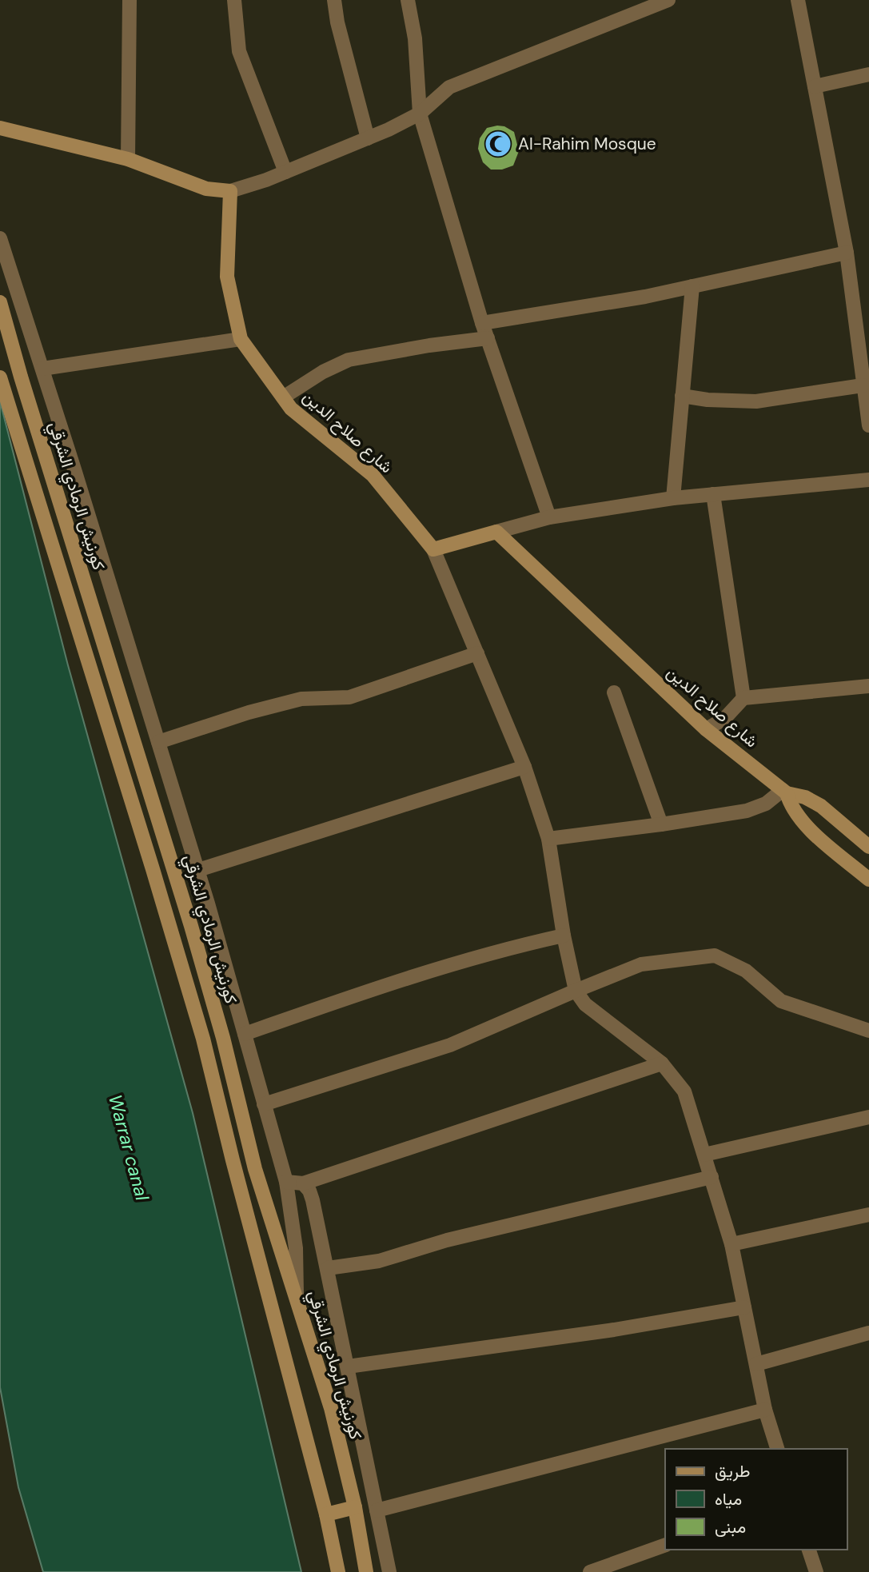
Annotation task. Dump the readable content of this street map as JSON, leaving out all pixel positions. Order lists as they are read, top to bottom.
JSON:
{
  "streets": {
    "main road": ["شارع صلاح الدين", "كورنيش الرمادي الشرقي"]
  },
  "water": ["Warrar canal"],
  "places": {
    "mosque": ["Al-Rahim Mosque"]
  },
  "legend": ["طريق", "مياه", "مبنى"]
}
